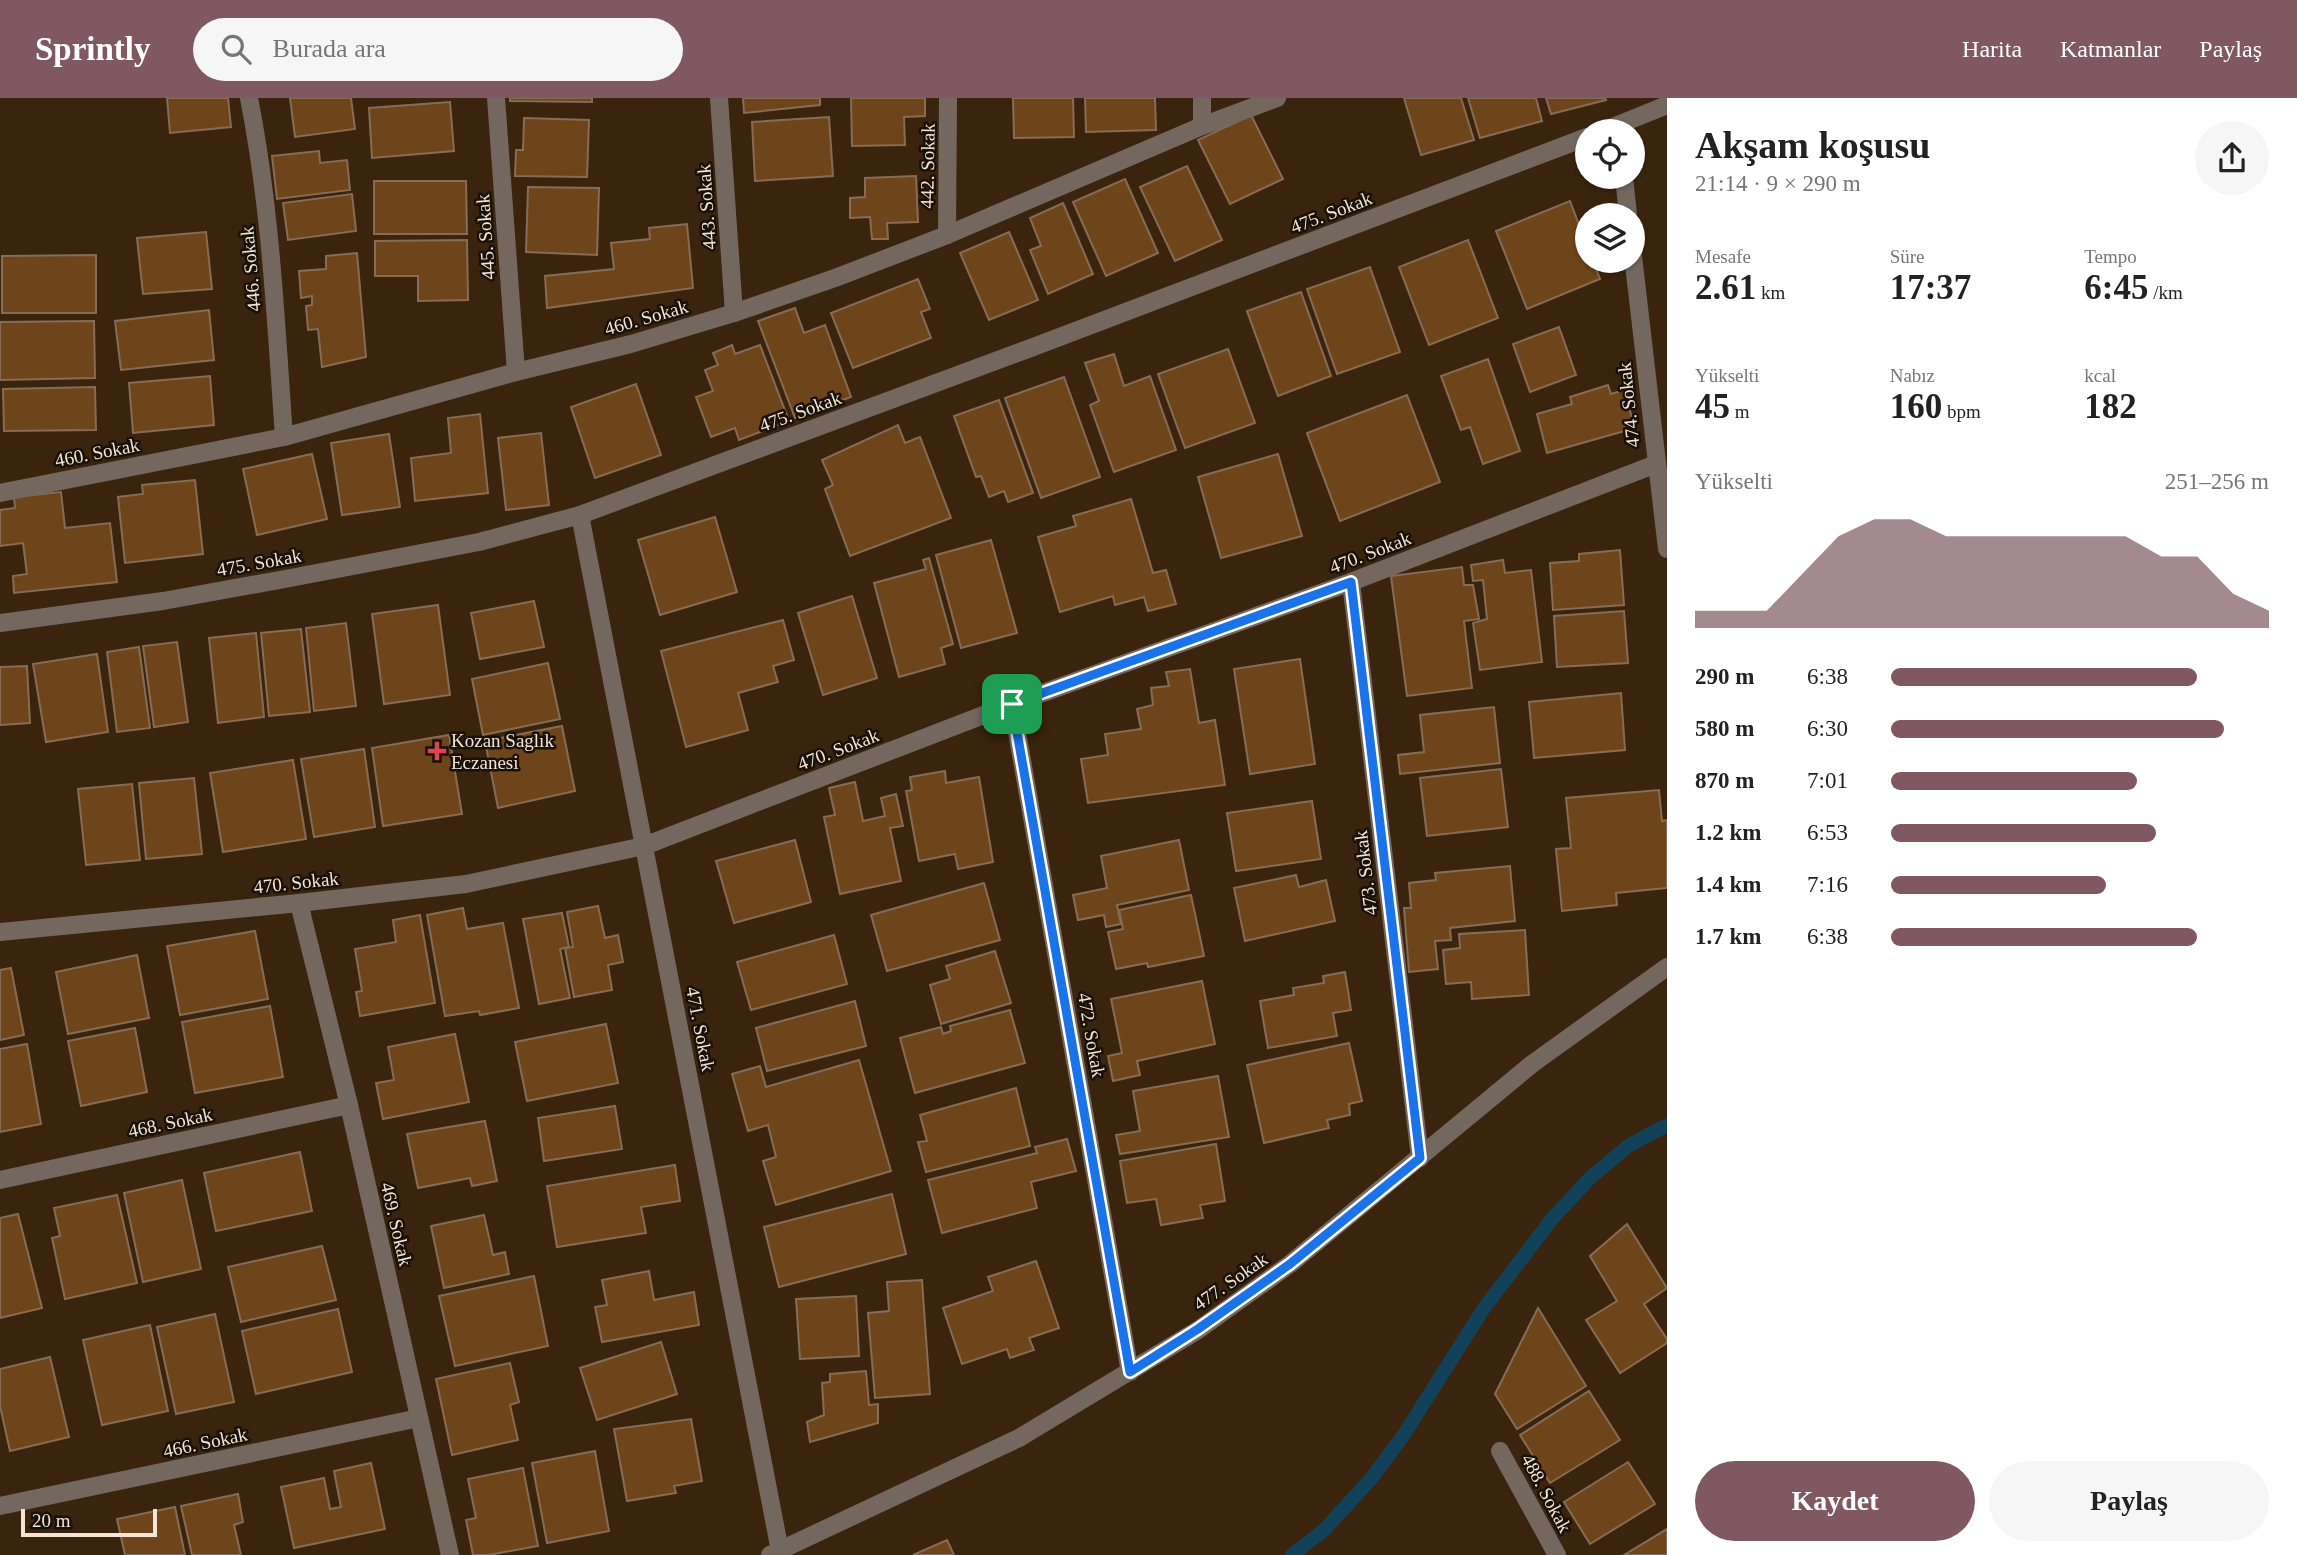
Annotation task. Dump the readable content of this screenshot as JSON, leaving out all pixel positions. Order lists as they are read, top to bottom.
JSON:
{
  "streets": {
    "street": [
      "442. Sokak",
      "443. Sokak",
      "475. Sokak",
      "445. Sokak",
      "446. Sokak",
      "460. Sokak",
      "474. Sokak",
      "470. Sokak",
      "473. Sokak",
      "471. Sokak",
      "472. Sokak",
      "468. Sokak",
      "469. Sokak",
      "477. Sokak",
      "466. Sokak",
      "488. Sokak"
    ]
  },
  "crossings": [
    ["442. Sokak", "460. Sokak"],
    ["443. Sokak", "460. Sokak"],
    ["475. Sokak", "471. Sokak"],
    ["445. Sokak", "460. Sokak"],
    ["446. Sokak", "460. Sokak"],
    ["474. Sokak", "470. Sokak"],
    ["470. Sokak", "473. Sokak"],
    ["470. Sokak", "471. Sokak"],
    ["470. Sokak", "472. Sokak"],
    ["470. Sokak", "469. Sokak"],
    ["473. Sokak", "477. Sokak"],
    ["471. Sokak", "477. Sokak"],
    ["472. Sokak", "477. Sokak"],
    ["468. Sokak", "469. Sokak"],
    ["469. Sokak", "466. Sokak"]
  ],
  "places": {
    "health": ["Kozan Saglık Eczanesi"]
  },
  "scale_bar": "20 m",
  "page": {
    "header": "Sprintly",
    "search": "Burada ara",
    "nav": ["Harita", "Katmanlar", "Paylaş"],
    "heading": ["Akşam koşusu", "21:14 · 9 × 290 m"],
    "stats": [
      ["Mesafe", "2.61 km"],
      ["Süre", "17:37"],
      ["Tempo", "6:45 /km"],
      ["Yükselti", "45 m"],
      ["Nabız", "160 bpm"],
      ["kcal", "182"]
    ],
    "chart": ["Yükselti", "251–256 m"],
    "list": [
      {
        "name": "290 m",
        "note": "6:38"
      },
      {
        "name": "580 m",
        "note": "6:30"
      },
      {
        "name": "870 m",
        "note": "7:01"
      },
      {
        "name": "1.2 km",
        "note": "6:53"
      },
      {
        "name": "1.4 km",
        "note": "7:16"
      },
      {
        "name": "1.7 km",
        "note": "6:38"
      }
    ],
    "buttons": ["Kaydet", "Paylaş"],
    "scale": "20 m"
  }
}
